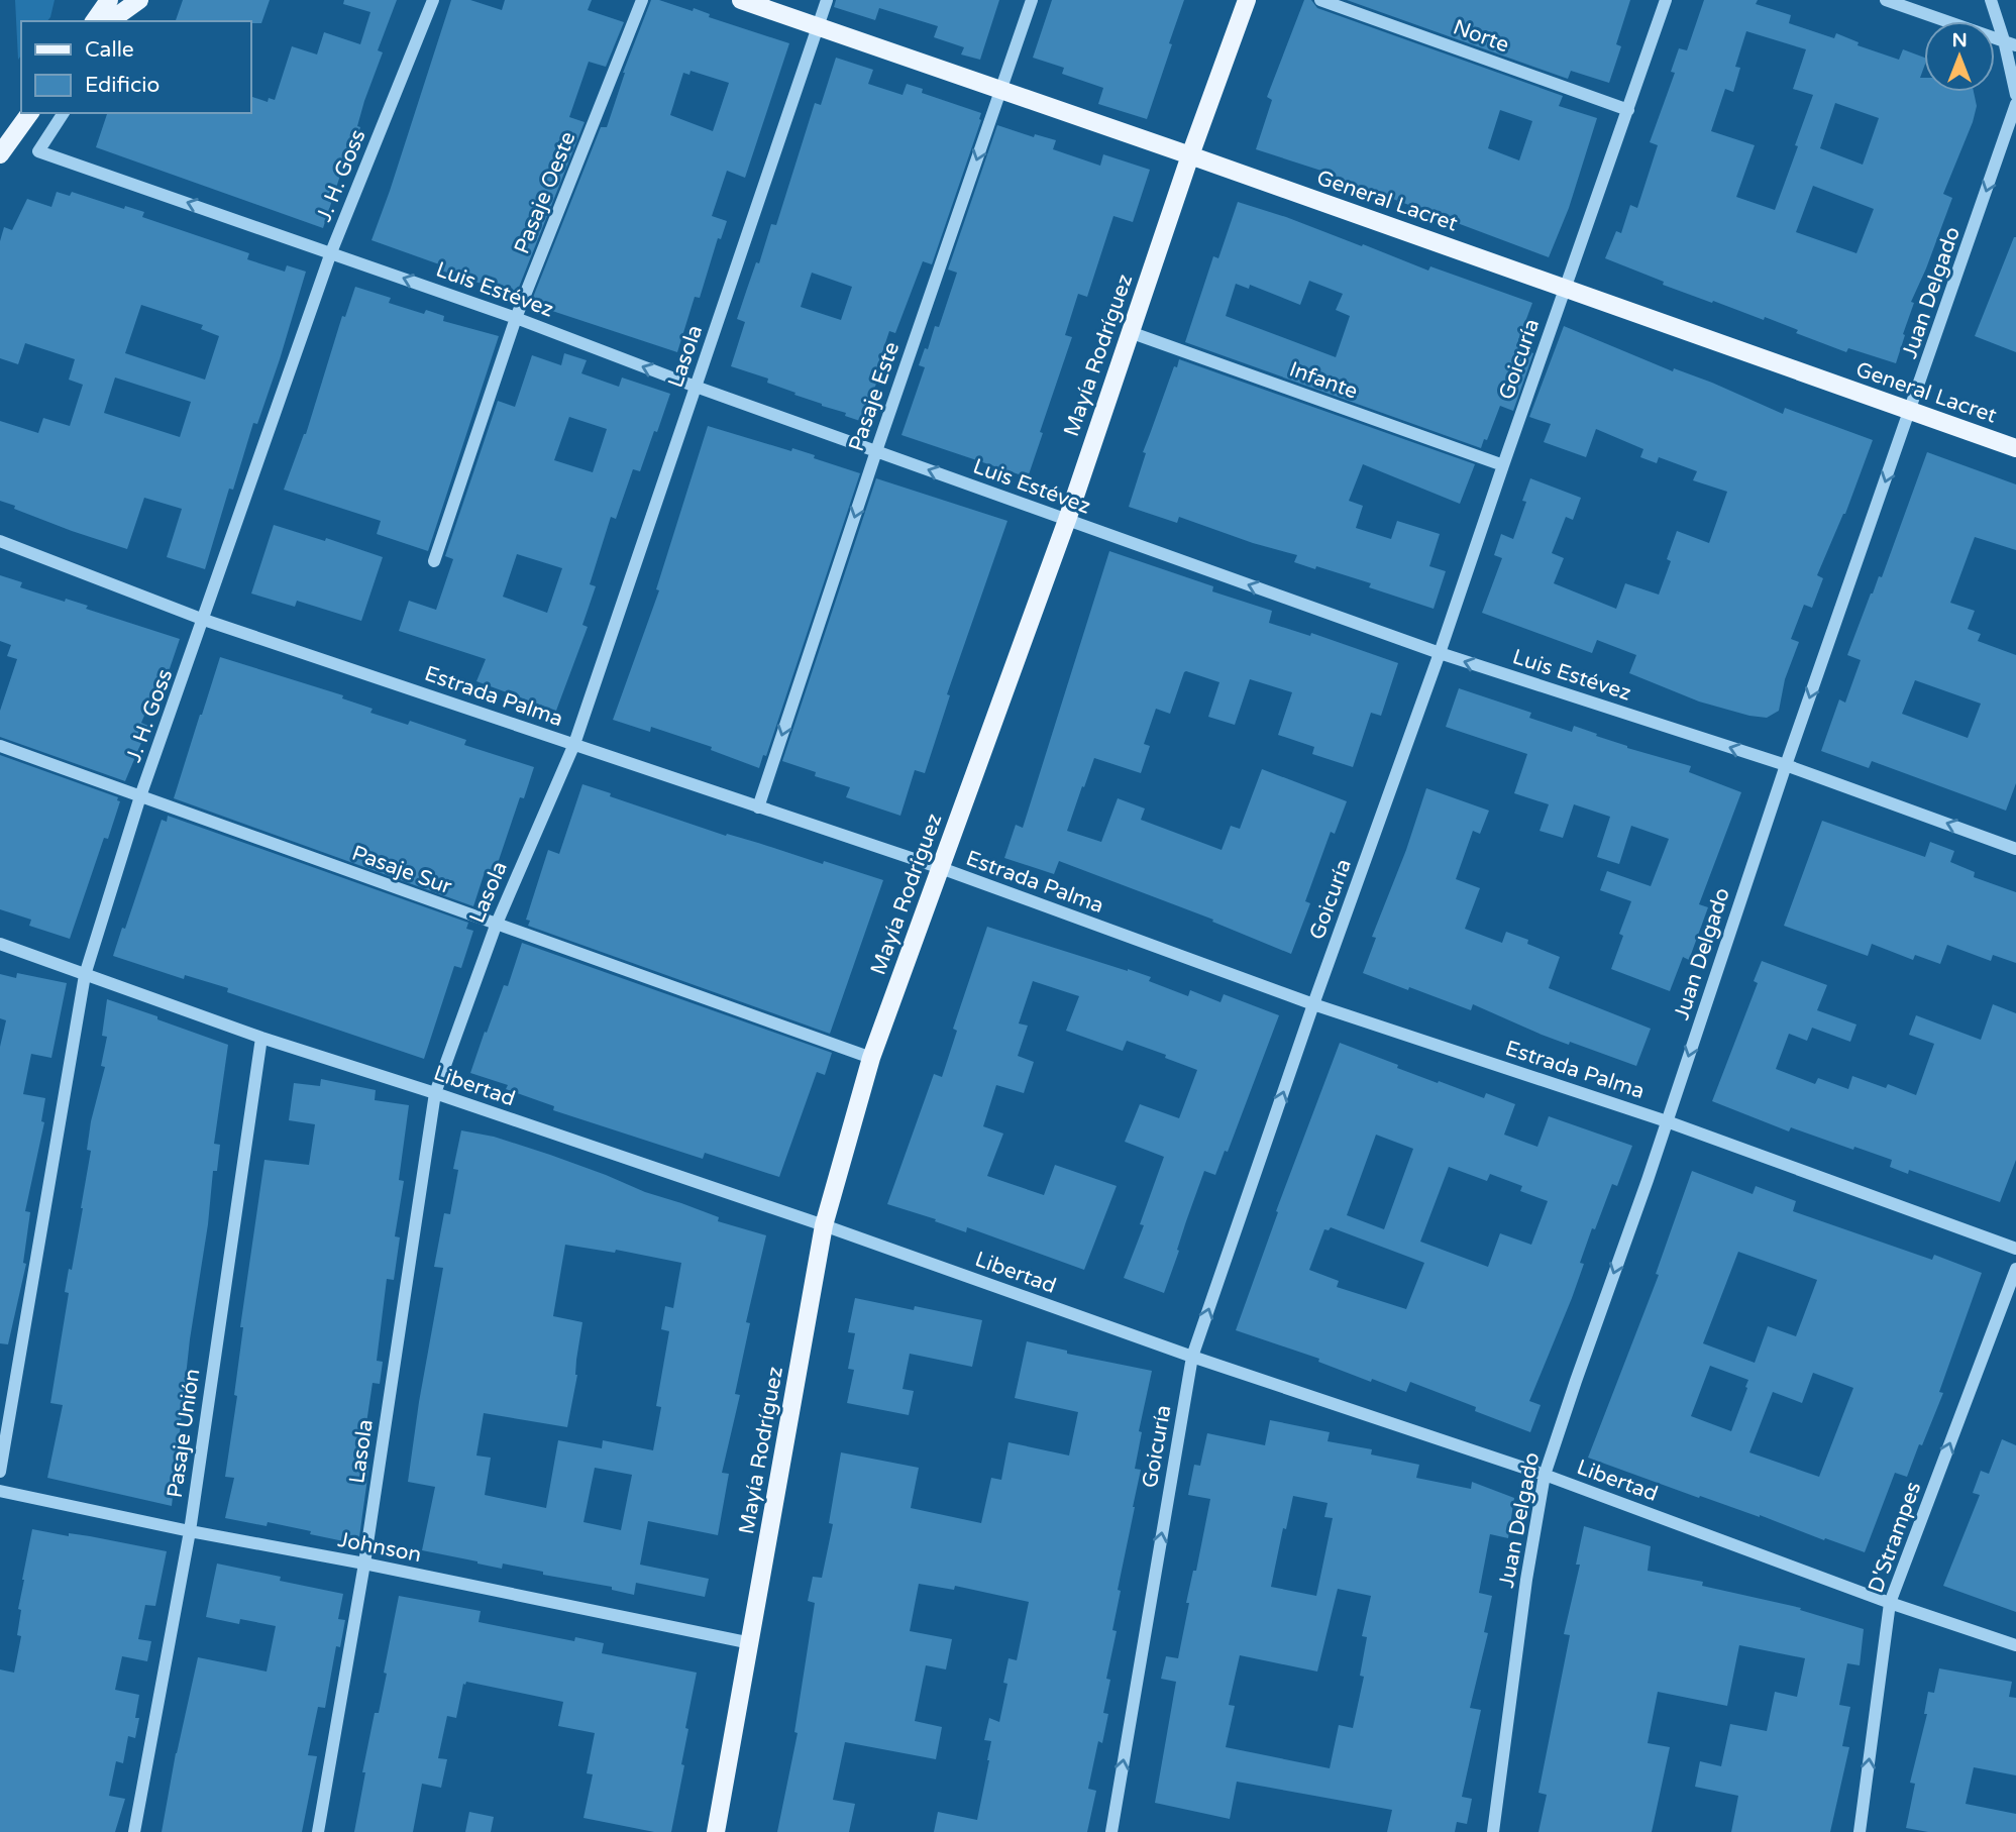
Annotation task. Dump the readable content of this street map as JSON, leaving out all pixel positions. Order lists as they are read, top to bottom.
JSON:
{
  "streets": {
    "main road": ["General Lacret", "Mayía Rodríguez"],
    "street": [
      "Norte",
      "J. H. Goss",
      "Pasaje Oeste",
      "Luis Estévez",
      "Juan Delgado",
      "Lasola",
      "Goicuría",
      "Infante",
      "Pasaje Este",
      "Estrada Palma",
      "Pasaje Sur",
      "Libertad",
      "Pasaje Unión",
      "D'Strampes",
      "Johnson"
    ]
  },
  "crossings": [
    ["Norte", "Goicuría"],
    ["J. H. Goss", "Luis Estévez"],
    ["J. H. Goss", "Estrada Palma"],
    ["J. H. Goss", "Pasaje Sur"],
    ["J. H. Goss", "Libertad"],
    ["Pasaje Oeste", "Luis Estévez"],
    ["General Lacret", "Juan Delgado"],
    ["General Lacret", "Mayía Rodríguez"],
    ["General Lacret", "Lasola"],
    ["General Lacret", "Goicuría"],
    ["General Lacret", "Pasaje Este"],
    ["Luis Estévez", "Juan Delgado"],
    ["Luis Estévez", "Mayía Rodríguez"],
    ["Luis Estévez", "Lasola"],
    ["Luis Estévez", "Goicuría"],
    ["Luis Estévez", "Pasaje Este"],
    ["Juan Delgado", "Estrada Palma"],
    ["Juan Delgado", "Libertad"],
    ["Mayía Rodríguez", "Infante"],
    ["Mayía Rodríguez", "Estrada Palma"],
    ["Mayía Rodríguez", "Pasaje Sur"],
    ["Mayía Rodríguez", "Libertad"],
    ["Mayía Rodríguez", "Johnson"],
    ["Lasola", "Estrada Palma"],
    ["Lasola", "Pasaje Sur"],
    ["Lasola", "Libertad"],
    ["Lasola", "Johnson"],
    ["Goicuría", "Infante"],
    ["Goicuría", "Estrada Palma"],
    ["Goicuría", "Libertad"],
    ["Pasaje Este", "Estrada Palma"],
    ["Libertad", "Pasaje Unión"],
    ["Libertad", "D'Strampes"],
    ["Pasaje Unión", "Johnson"]
  ],
  "one_way": [
    "Luis Estévez",
    "Juan Delgado",
    "Goicuría",
    "Pasaje Este",
    "D'Strampes"
  ],
  "legend": ["Calle", "Edificio"],
  "north": "top"
}
